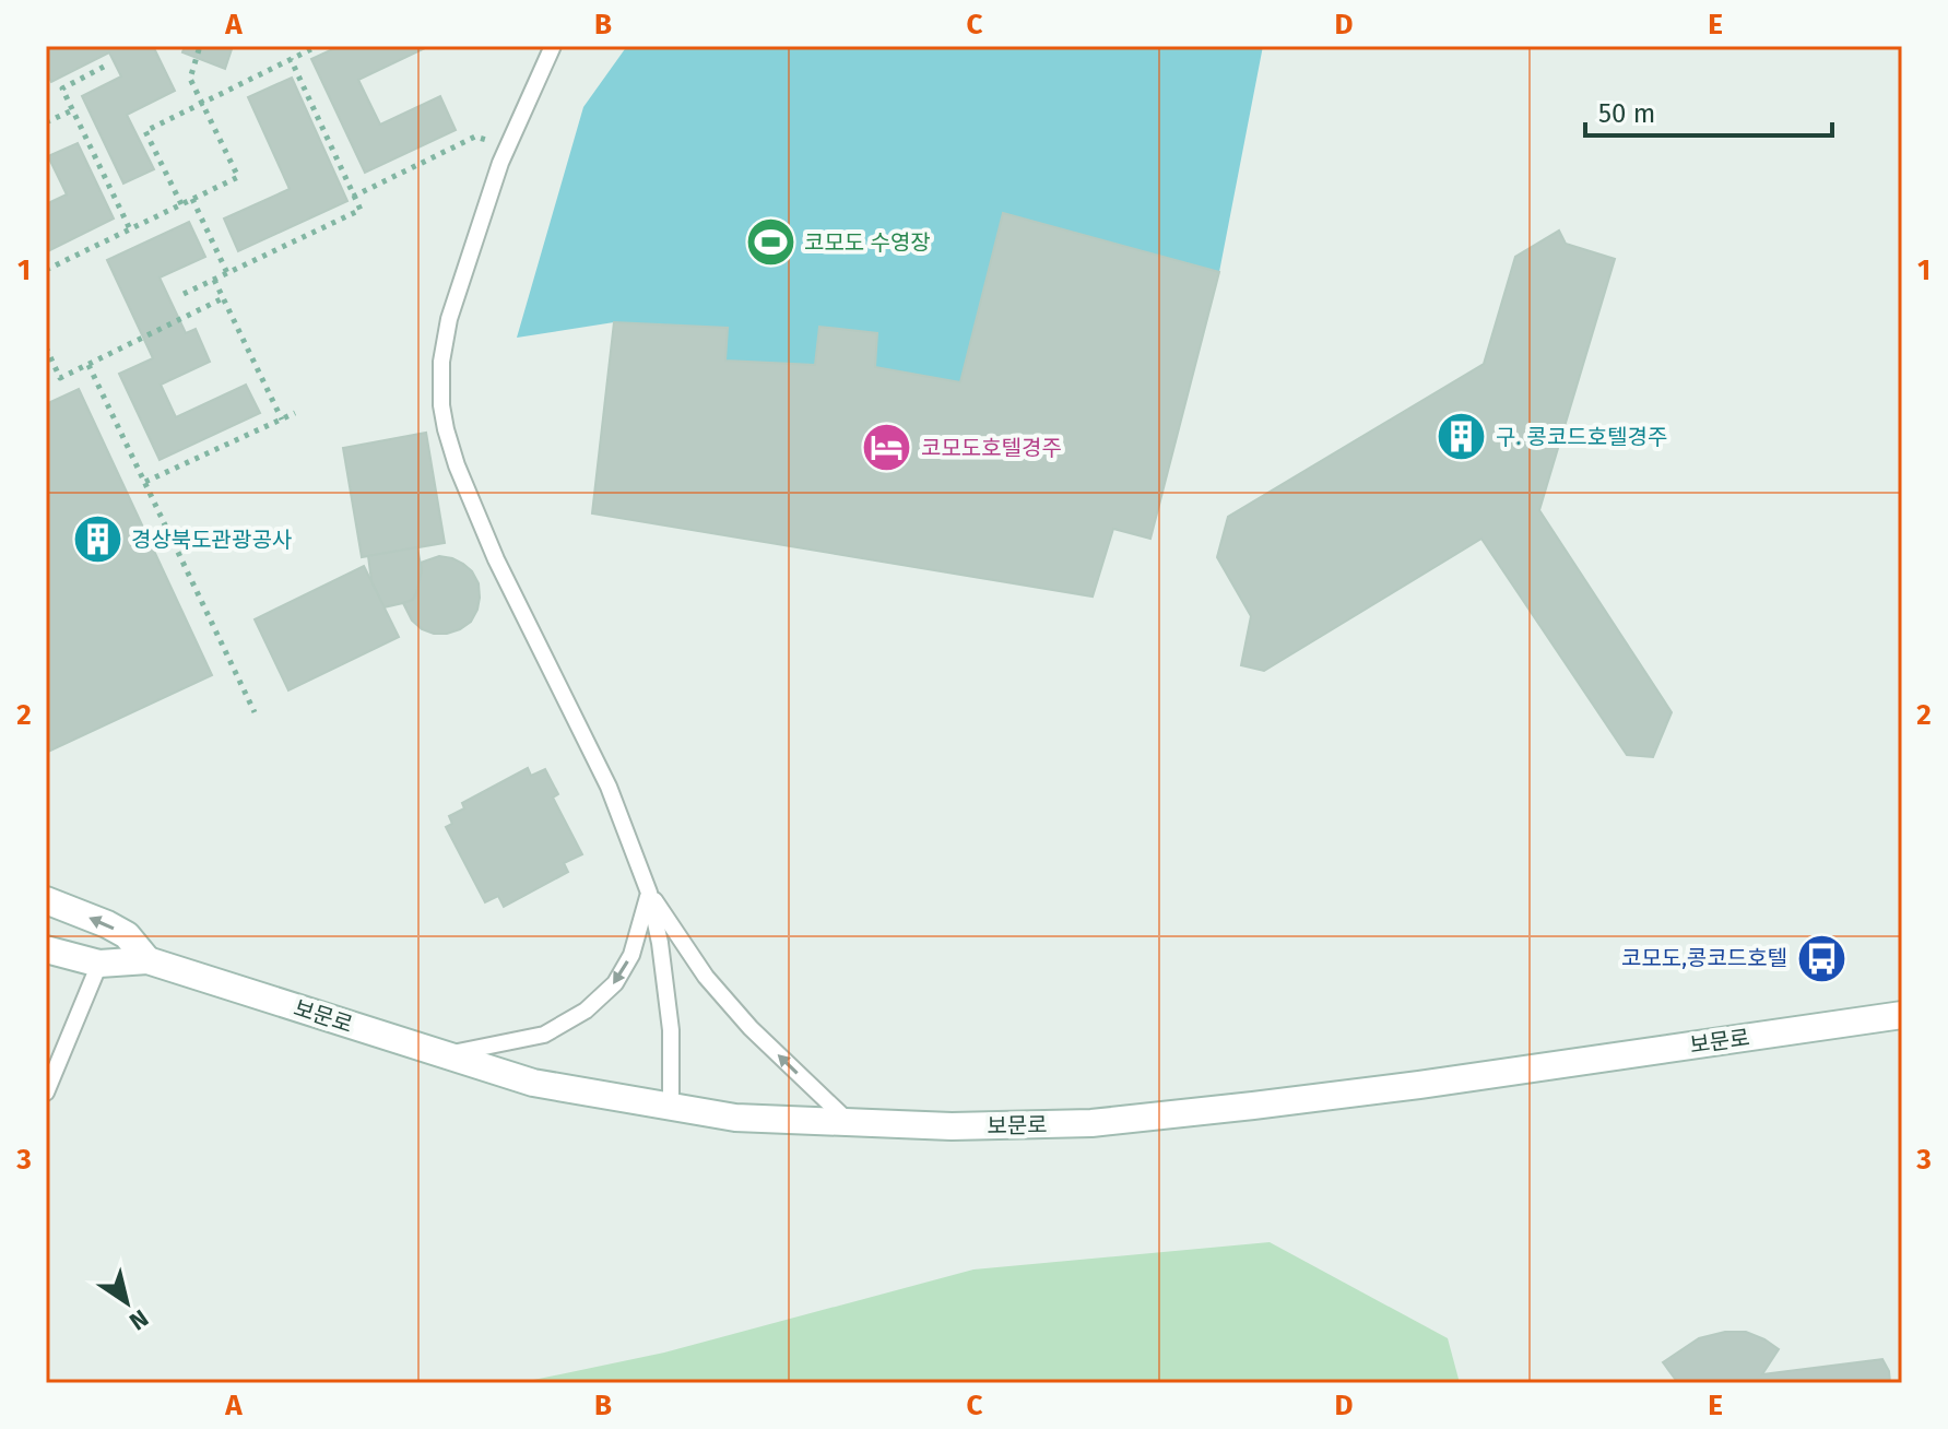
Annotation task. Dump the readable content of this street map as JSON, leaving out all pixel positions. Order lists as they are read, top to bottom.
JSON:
{
  "streets": {
    "street": ["보문로"]
  },
  "places": {
    "sports": ["코모도 수영장"],
    "building": ["구. 콩코드호텔경주", "경상북도관광공사"],
    "hotel": ["코모도호텔경주"],
    "bus stop": ["코모도,콩코드호텔"]
  },
  "scale_bar": "50 m",
  "north": "bottom right",
  "grid": {
    "columns": [
      "A",
      "B",
      "C",
      "D",
      "E"
    ],
    "rows": ["1", "2", "3"]
  }
}
